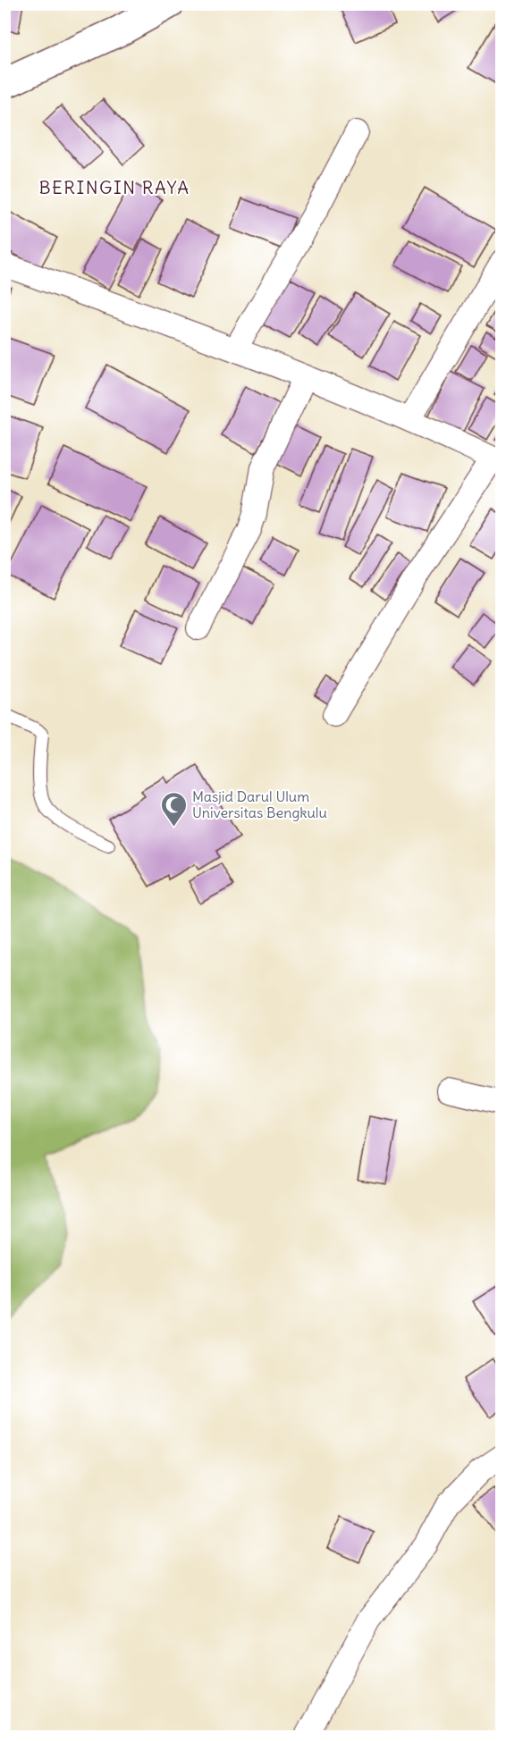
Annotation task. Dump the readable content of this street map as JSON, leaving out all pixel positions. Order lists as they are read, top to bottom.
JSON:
{
  "districts": ["BERINGIN RAYA"],
  "places": {
    "mosque": ["Masjid Darul Ulum Universitas Bengkulu"]
  }
}
